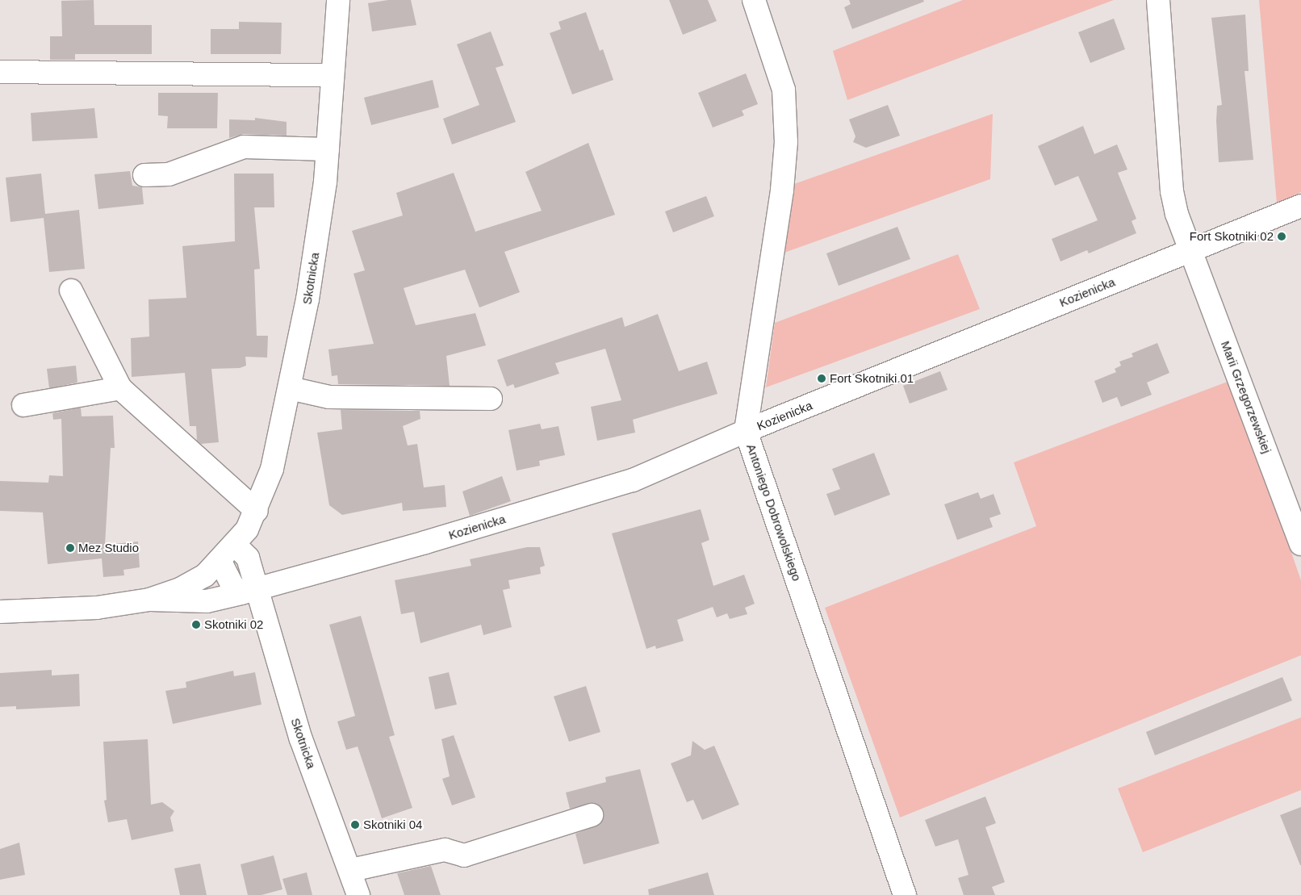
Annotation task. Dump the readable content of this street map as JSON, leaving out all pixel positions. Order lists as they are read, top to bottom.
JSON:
{
  "streets": {
    "street": [
      "Skotnicka",
      "Kozienicka",
      "Marii Grzegorzewskiej",
      "Antoniego Dobrowolskiego"
    ]
  },
  "crossings": [
    ["Skotnicka", "Kozienicka"],
    ["Kozienicka", "Marii Grzegorzewskiej"],
    ["Kozienicka", "Antoniego Dobrowolskiego"]
  ],
  "places": [
    "Fort Skotniki 02",
    "Fort Skotniki 01",
    "Mez Studio",
    "Skotniki 02",
    "Skotniki 04"
  ]
}
